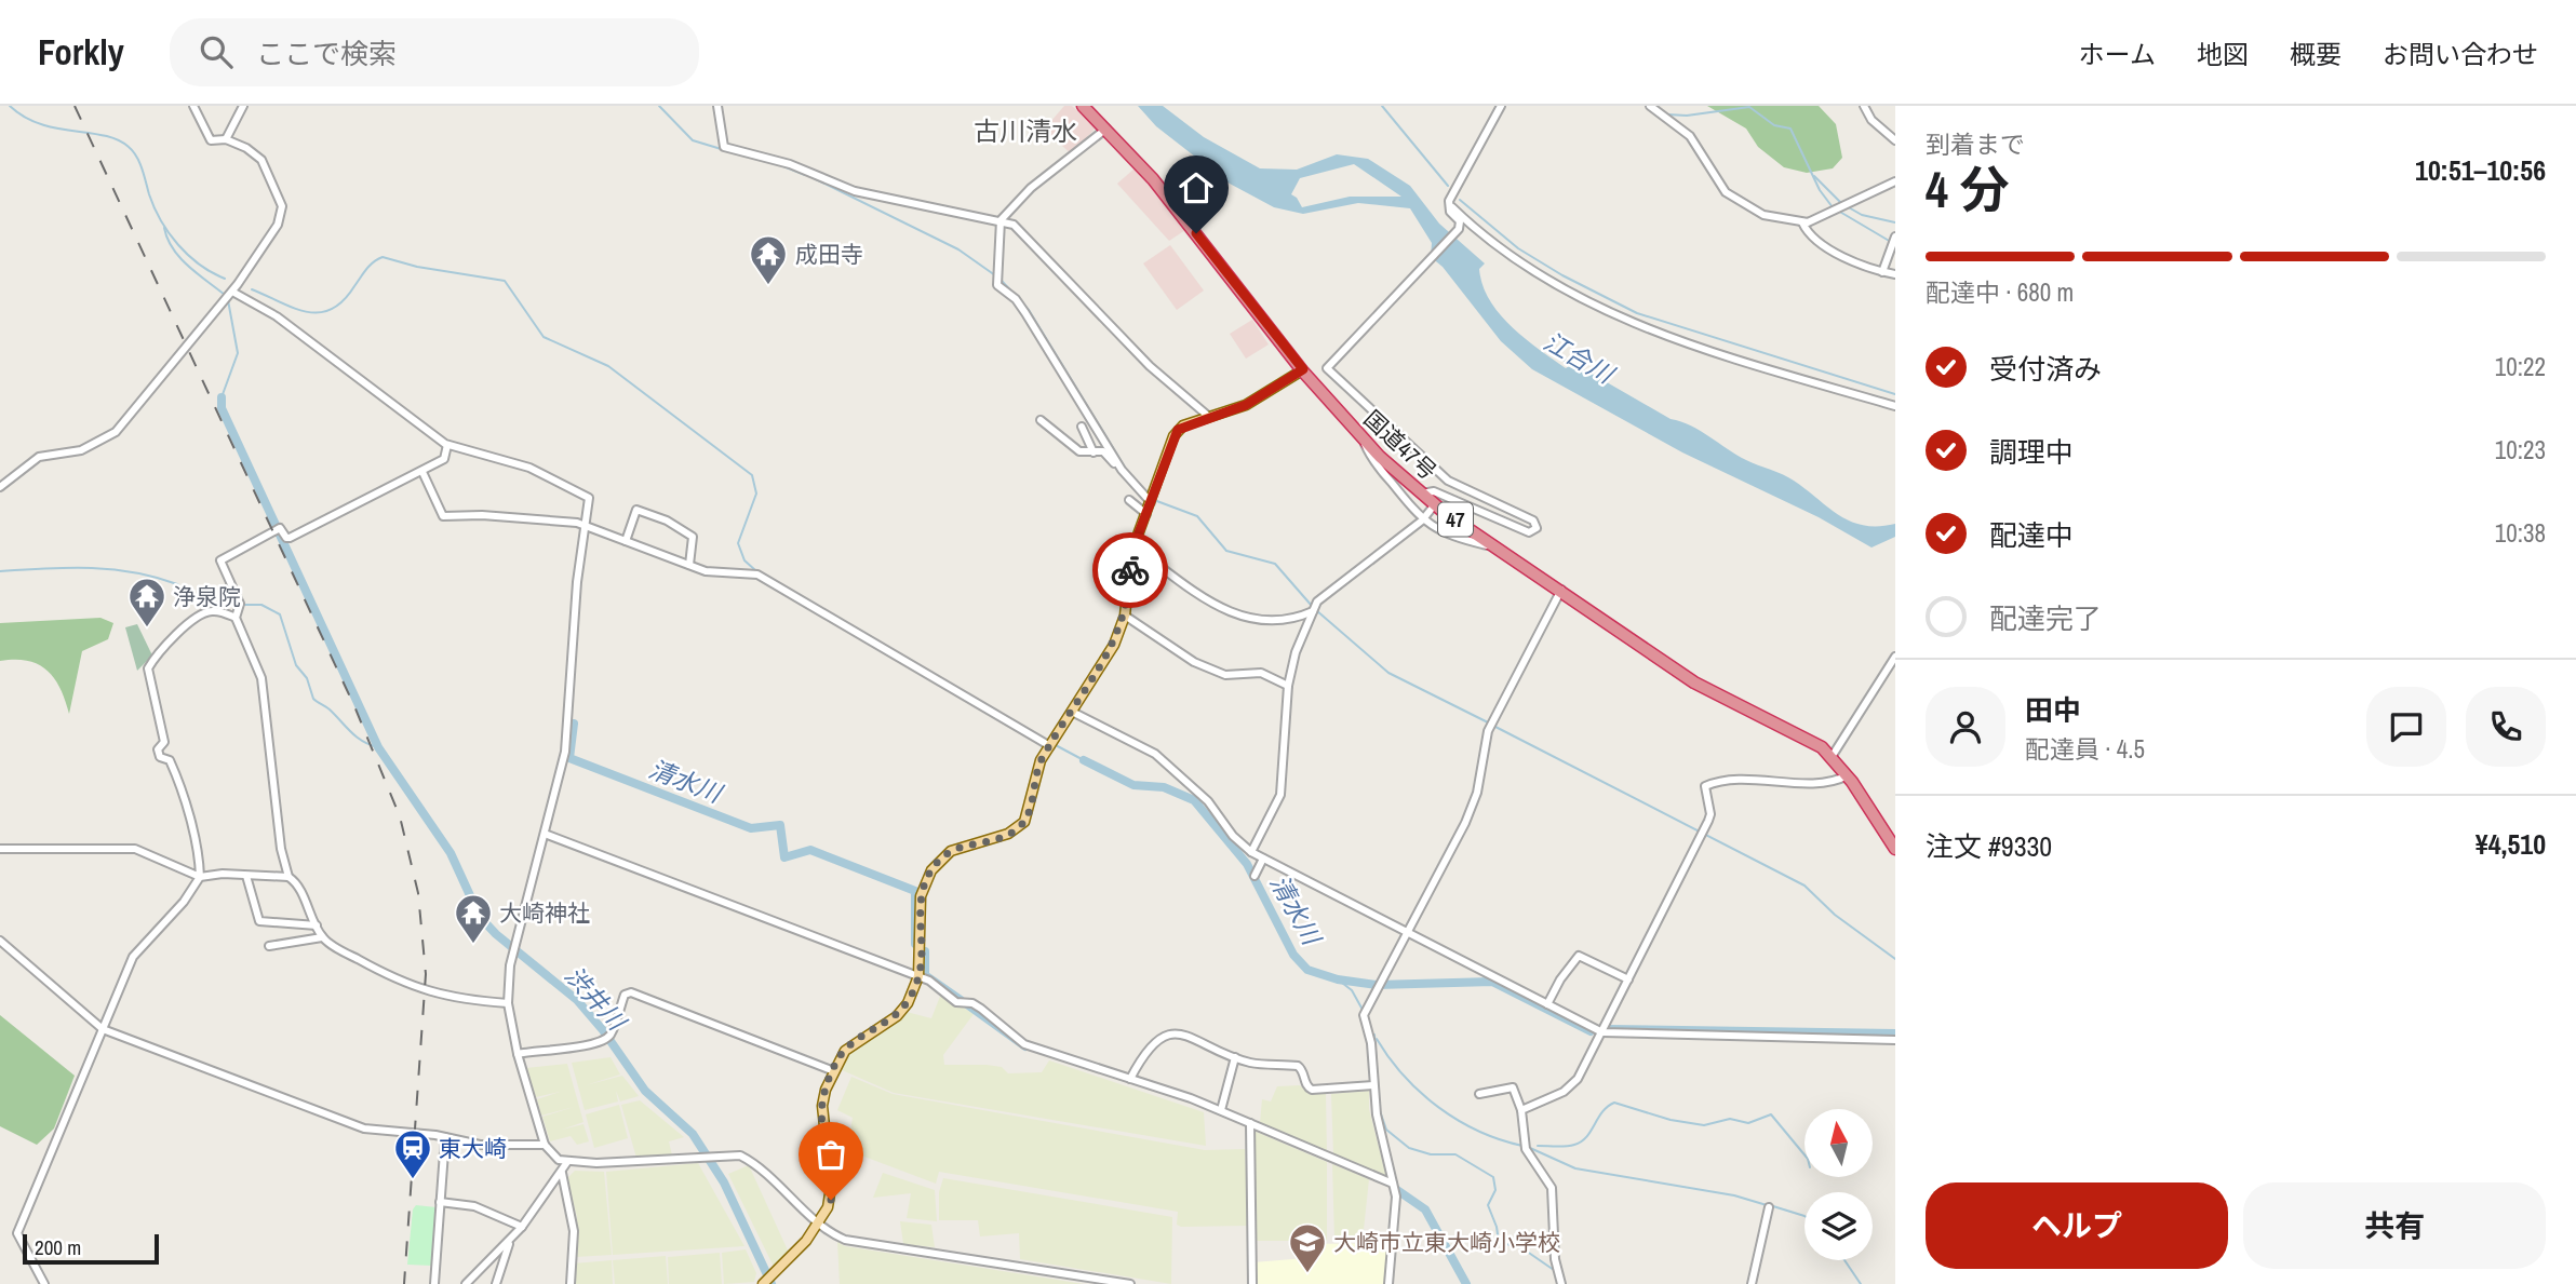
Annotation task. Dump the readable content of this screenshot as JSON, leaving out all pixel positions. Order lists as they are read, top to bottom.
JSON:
{
  "streets": {
    "highway": ["国道47号", "47"]
  },
  "districts": ["古川清水"],
  "water": ["江合川", "清水川", "渋井川"],
  "places": {
    "temple": ["成田寺", "浄泉院", "大崎神社"],
    "station": ["東大崎"],
    "school or university": ["大崎市立東大崎小学校"]
  },
  "scale_bar": "200 m",
  "north": "top",
  "page": {
    "header": "Forkly",
    "search": "ここで検索",
    "nav": [
      "ホーム",
      "地図",
      "概要",
      "お問い合わせ"
    ],
    "heading": ["4 分", "到着まで", "10:51–10:56"],
    "panel": [
      "田中",
      "配達員 · 4.5",
      "注文 #9330",
      "¥4,510"
    ],
    "bar": "配達中 · 680 m",
    "list": [
      ["受付済み", "10:22"],
      ["調理中", "10:23"],
      ["配達中", "10:38"],
      "配達完了"
    ],
    "buttons": ["ヘルプ", "共有"],
    "scale": "200 m"
  }
}
